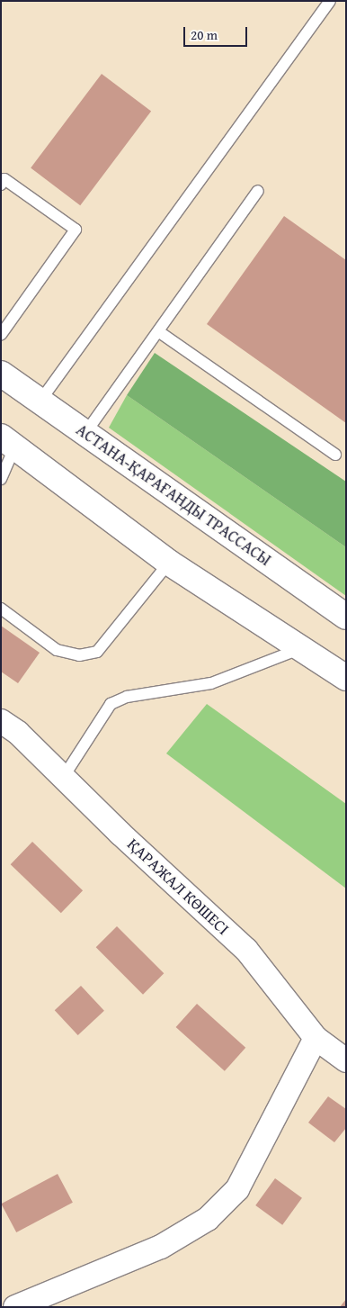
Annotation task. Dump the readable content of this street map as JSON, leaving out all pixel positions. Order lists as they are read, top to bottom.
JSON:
{
  "streets": {
    "main road": ["АСТАНА-ҚАРАҒАНДЫ ТРАССАСЫ"],
    "street": ["ҚАРАЖАЛ КӨШЕСІ"]
  },
  "scale_bar": "20 m"
}
